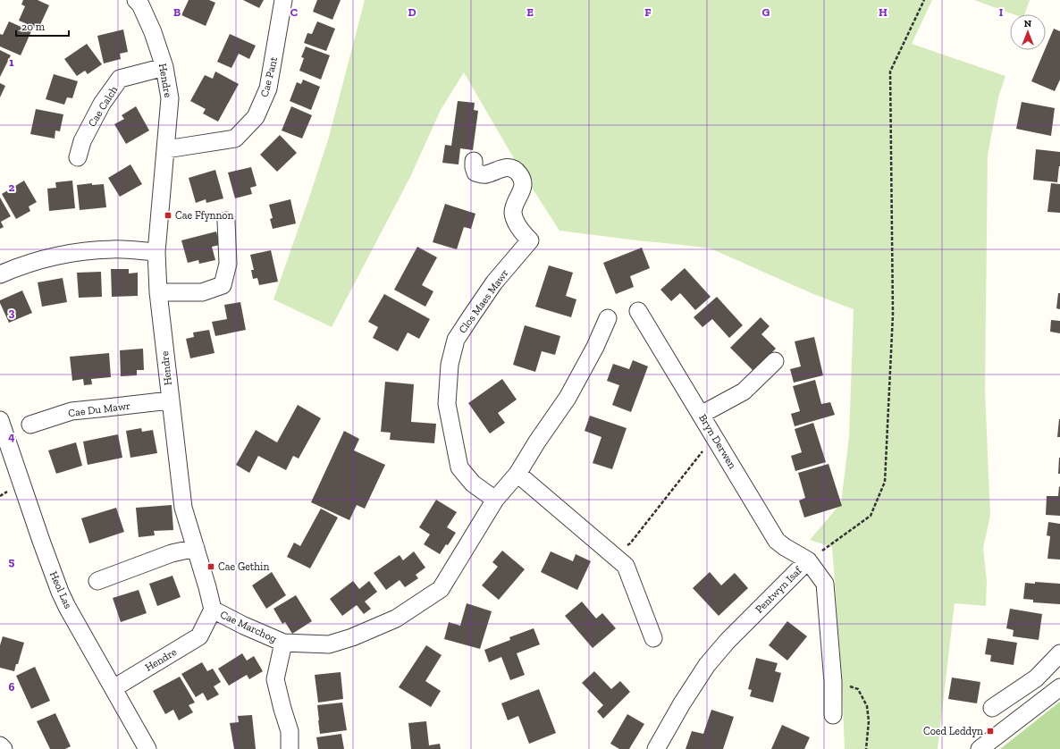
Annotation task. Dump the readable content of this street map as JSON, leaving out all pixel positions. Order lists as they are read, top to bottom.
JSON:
{
  "streets": {
    "street": [
      "Cae Pant",
      "Hendre",
      "Cae Calch",
      "Clos Maes Mawr",
      "Cae Du Mawr",
      "Bryn Derwen",
      "Heol Las",
      "Pentwyn Isaf",
      "Cae Marchog"
    ]
  },
  "crossings": [
    ["Cae Pant", "Hendre"],
    ["Hendre", "Cae Calch"],
    ["Hendre", "Cae Du Mawr"],
    ["Hendre", "Heol Las"],
    ["Hendre", "Cae Marchog"],
    ["Bryn Derwen", "Pentwyn Isaf"]
  ],
  "places": {
    "transit": ["Cae Ffynnon", "Cae Gethin", "Coed Leddyn"]
  },
  "scale_bar": "20 m",
  "north": "top",
  "grid": {
    "columns": [
      "B",
      "C",
      "D",
      "E",
      "F",
      "G",
      "H",
      "I"
    ],
    "rows": [
      "1",
      "2",
      "3",
      "4",
      "5",
      "6"
    ]
  }
}
